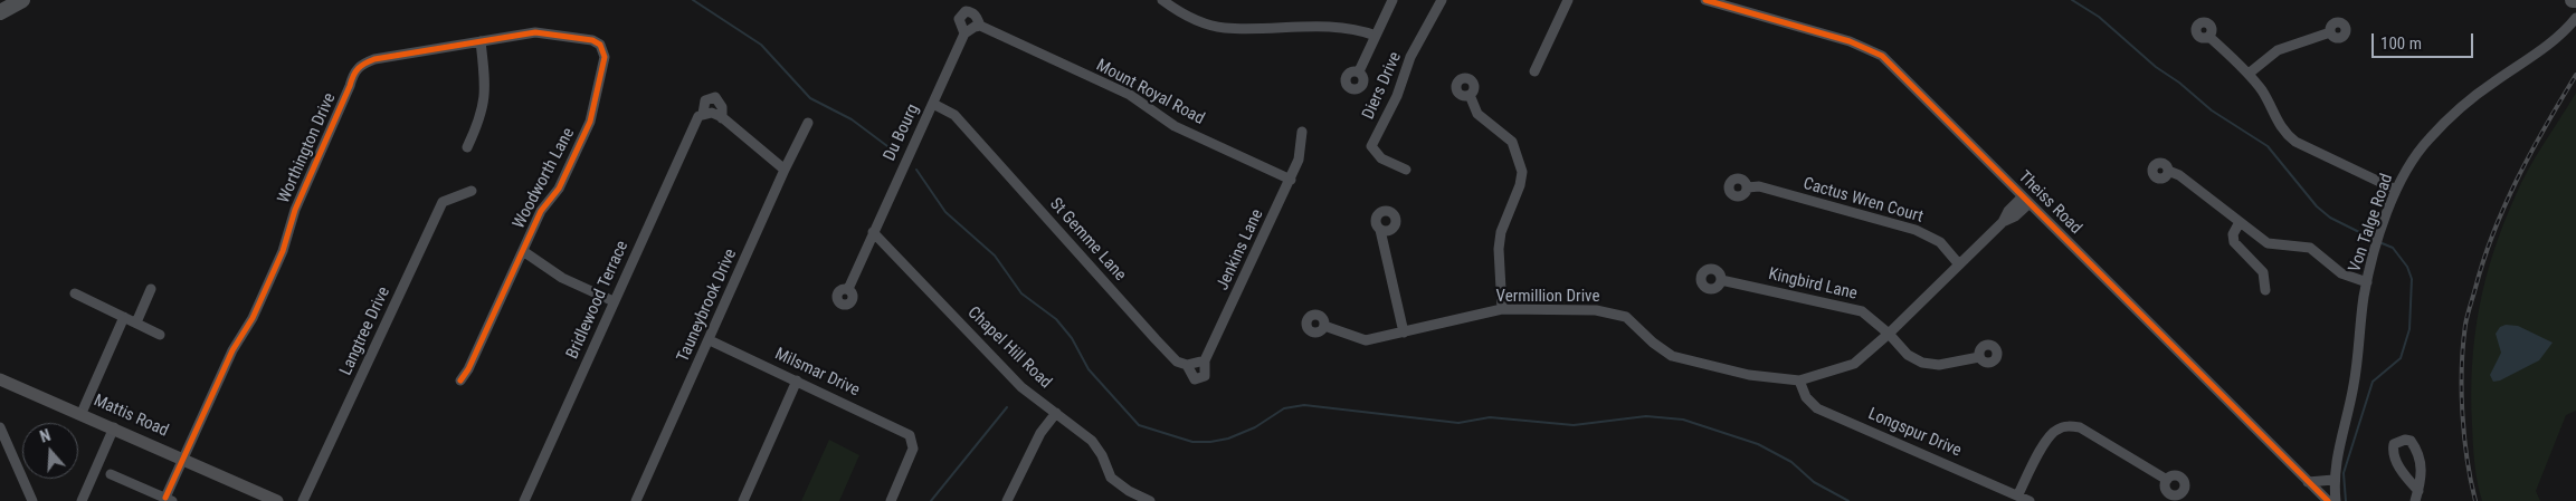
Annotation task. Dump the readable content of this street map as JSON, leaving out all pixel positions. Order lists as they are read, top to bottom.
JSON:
{
  "streets": {
    "main road": ["Mattis Road"],
    "street": [
      "Diers Drive",
      "Mount Royal Road",
      "Du Bourg",
      "Worthington Drive",
      "Woodworth Lane",
      "Cactus Wren Court",
      "Theiss Road",
      "Von Talge Road",
      "St Gemme Lane",
      "Jenkins Lane",
      "Kingbird Lane",
      "Vermillion Drive",
      "Bridlewood Terrace",
      "Tauneybrook Drive",
      "Langtree Drive",
      "Chapel Hill Road",
      "Milsmar Drive",
      "Longspur Drive"
    ]
  },
  "crossings": [
    ["Mount Royal Road", "Du Bourg"],
    ["Mount Royal Road", "Jenkins Lane"],
    ["Du Bourg", "St Gemme Lane"],
    ["Du Bourg", "Chapel Hill Road"],
    ["Worthington Drive", "Woodworth Lane"],
    ["Worthington Drive", "Mattis Road"],
    ["Cactus Wren Court", "Vermillion Drive"],
    ["Theiss Road", "Vermillion Drive"],
    ["St Gemme Lane", "Jenkins Lane"],
    ["Kingbird Lane", "Vermillion Drive"],
    ["Vermillion Drive", "Longspur Drive"],
    ["Bridlewood Terrace", "Tauneybrook Drive"],
    ["Tauneybrook Drive", "Milsmar Drive"]
  ],
  "scale_bar": "100 m",
  "north": "top"
}
